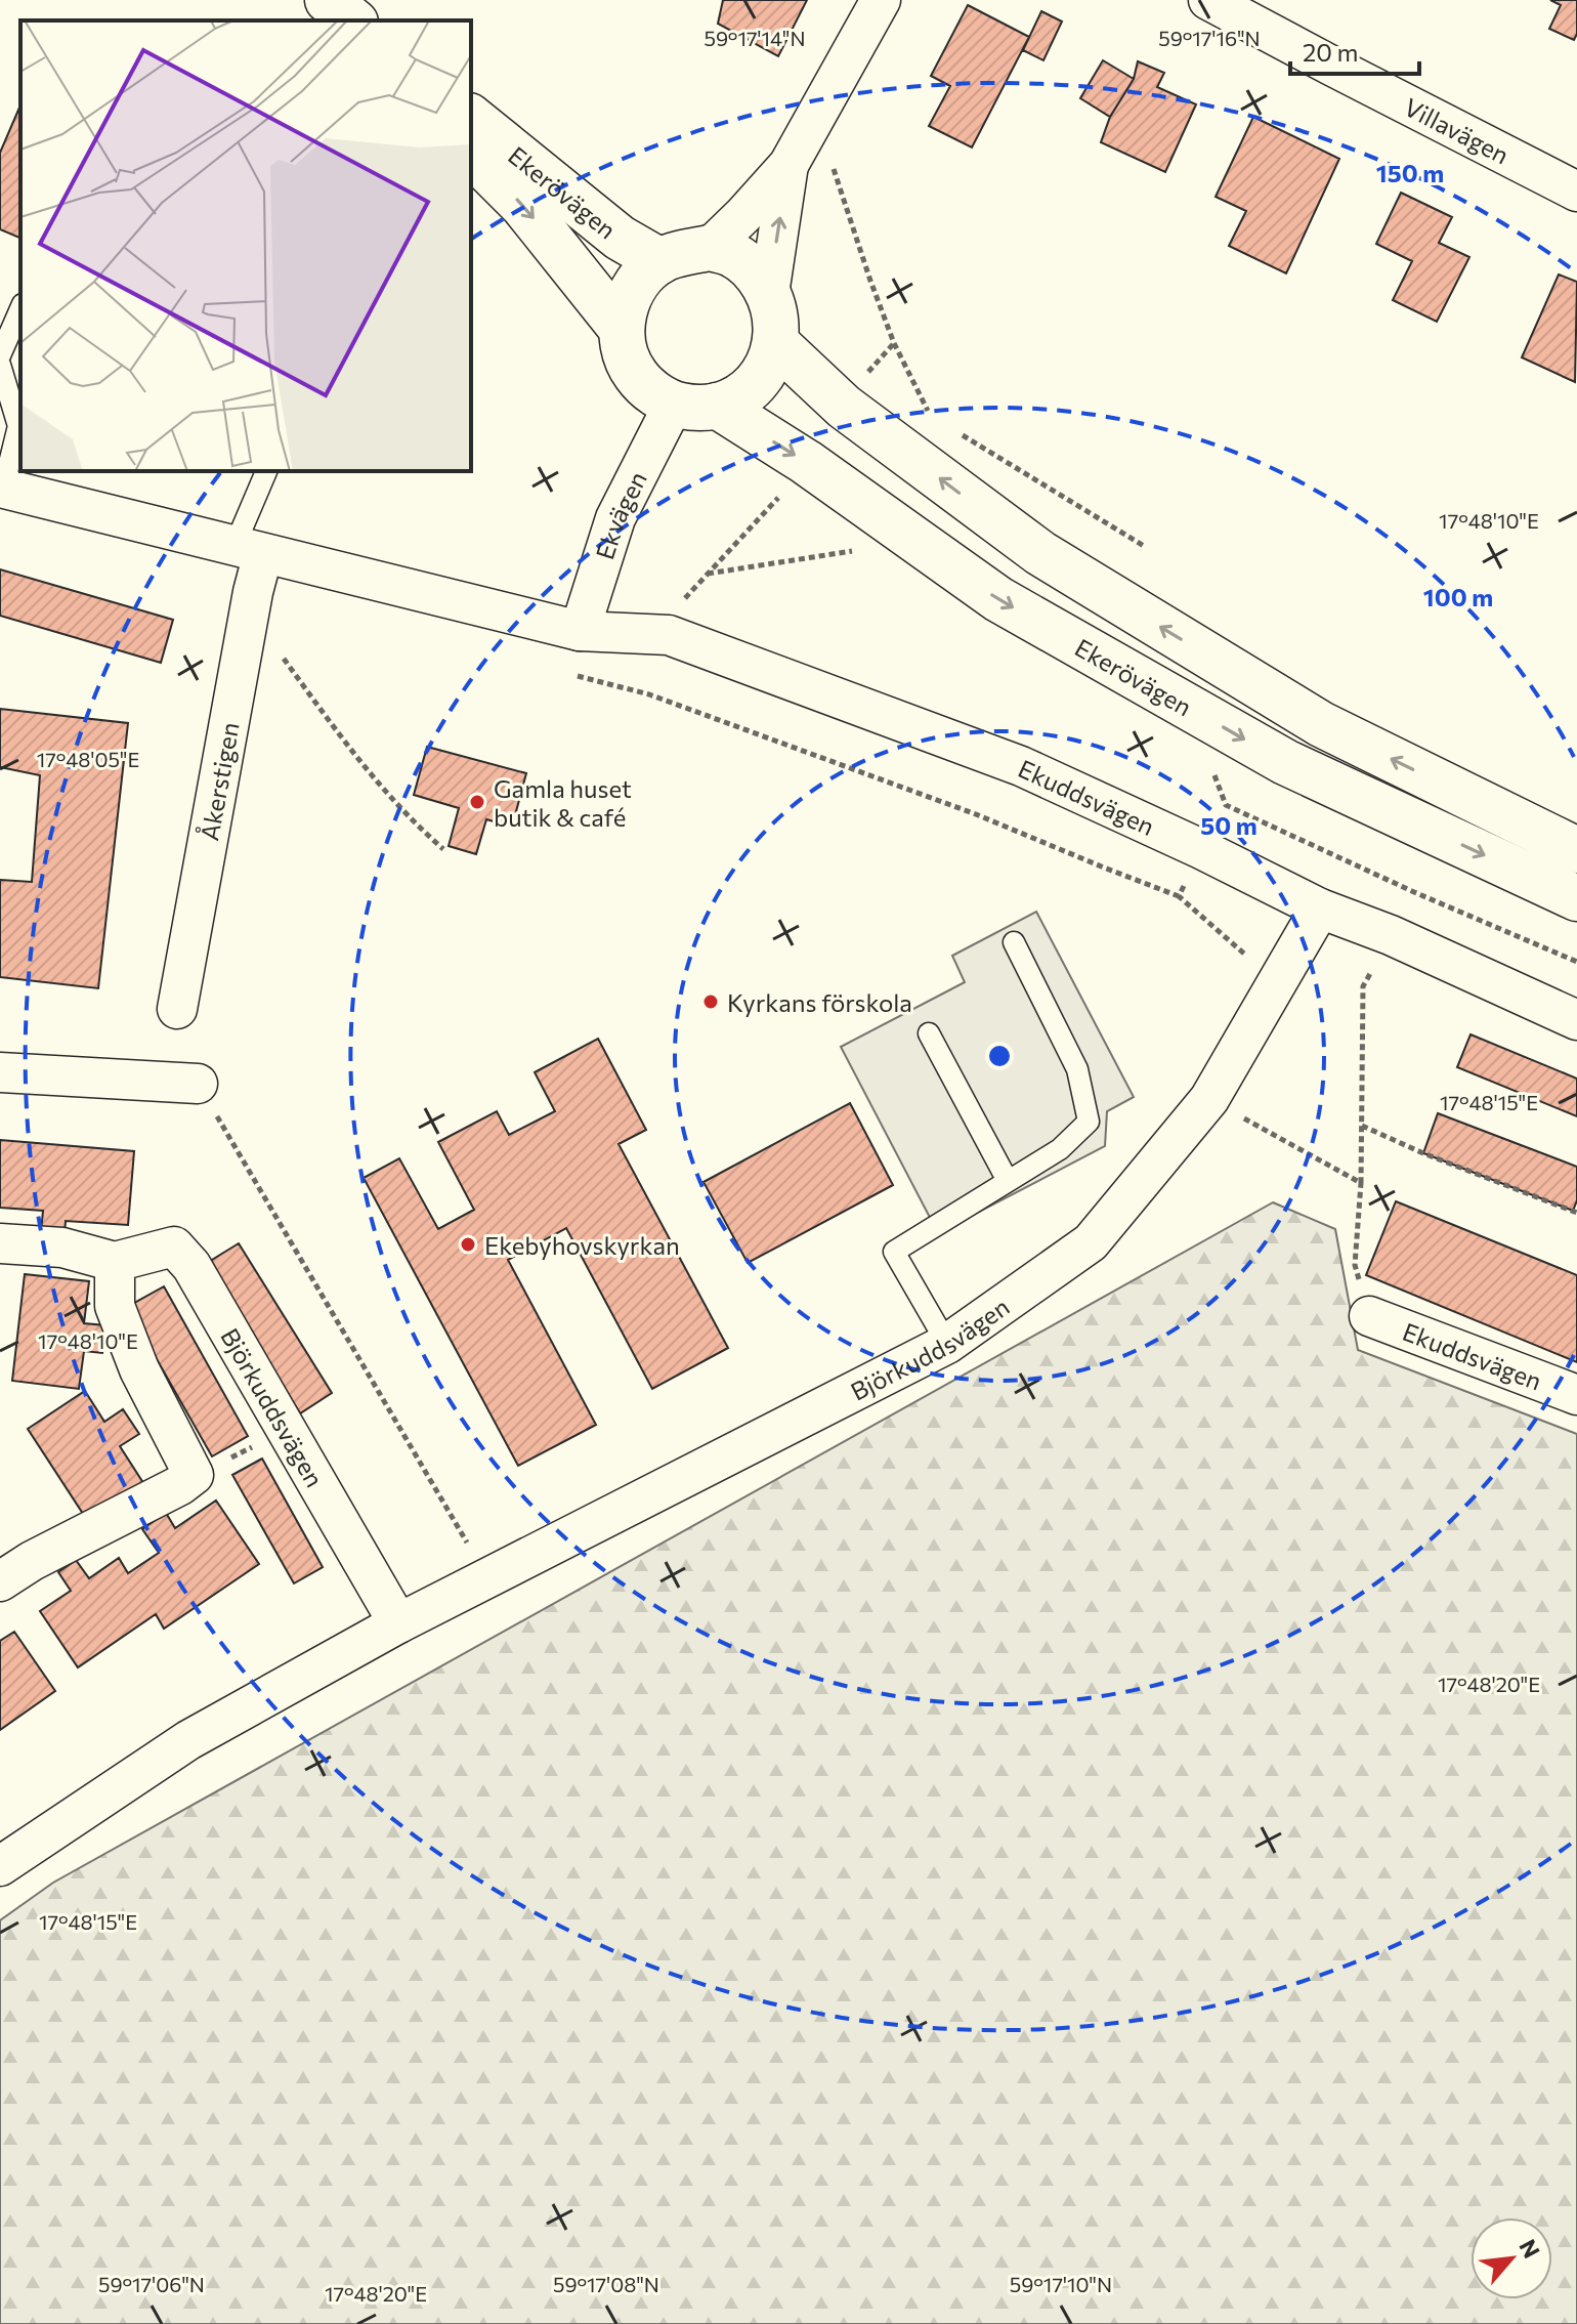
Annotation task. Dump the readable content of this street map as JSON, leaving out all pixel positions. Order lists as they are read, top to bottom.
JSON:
{
  "streets": {
    "main road": ["Ekerövägen"],
    "street": [
      "Villavägen",
      "Ekvägen",
      "Åkerstigen",
      "Ekuddsvägen",
      "Björkuddsvägen"
    ]
  },
  "crossings": [
    ["Ekerövägen", "Ekvägen"],
    ["Ekvägen", "Ekuddsvägen"],
    ["Ekuddsvägen", "Björkuddsvägen"]
  ],
  "places": ["Gamla huset butik & café", "Kyrkans förskola", "Ekebyhovskyrkan"],
  "scale_bar": "20 m",
  "north": "top right",
  "coordinates": [
    "59°17'14\"N",
    "59°17'16\"N",
    "17°48'10\"E",
    "17°48'05\"E",
    "17°48'15\"E",
    "17°48'20\"E",
    "59°17'06\"N",
    "59°17'08\"N",
    "59°17'10\"N"
  ],
  "rings": ["150 m", "100 m", "50 m"]
}
